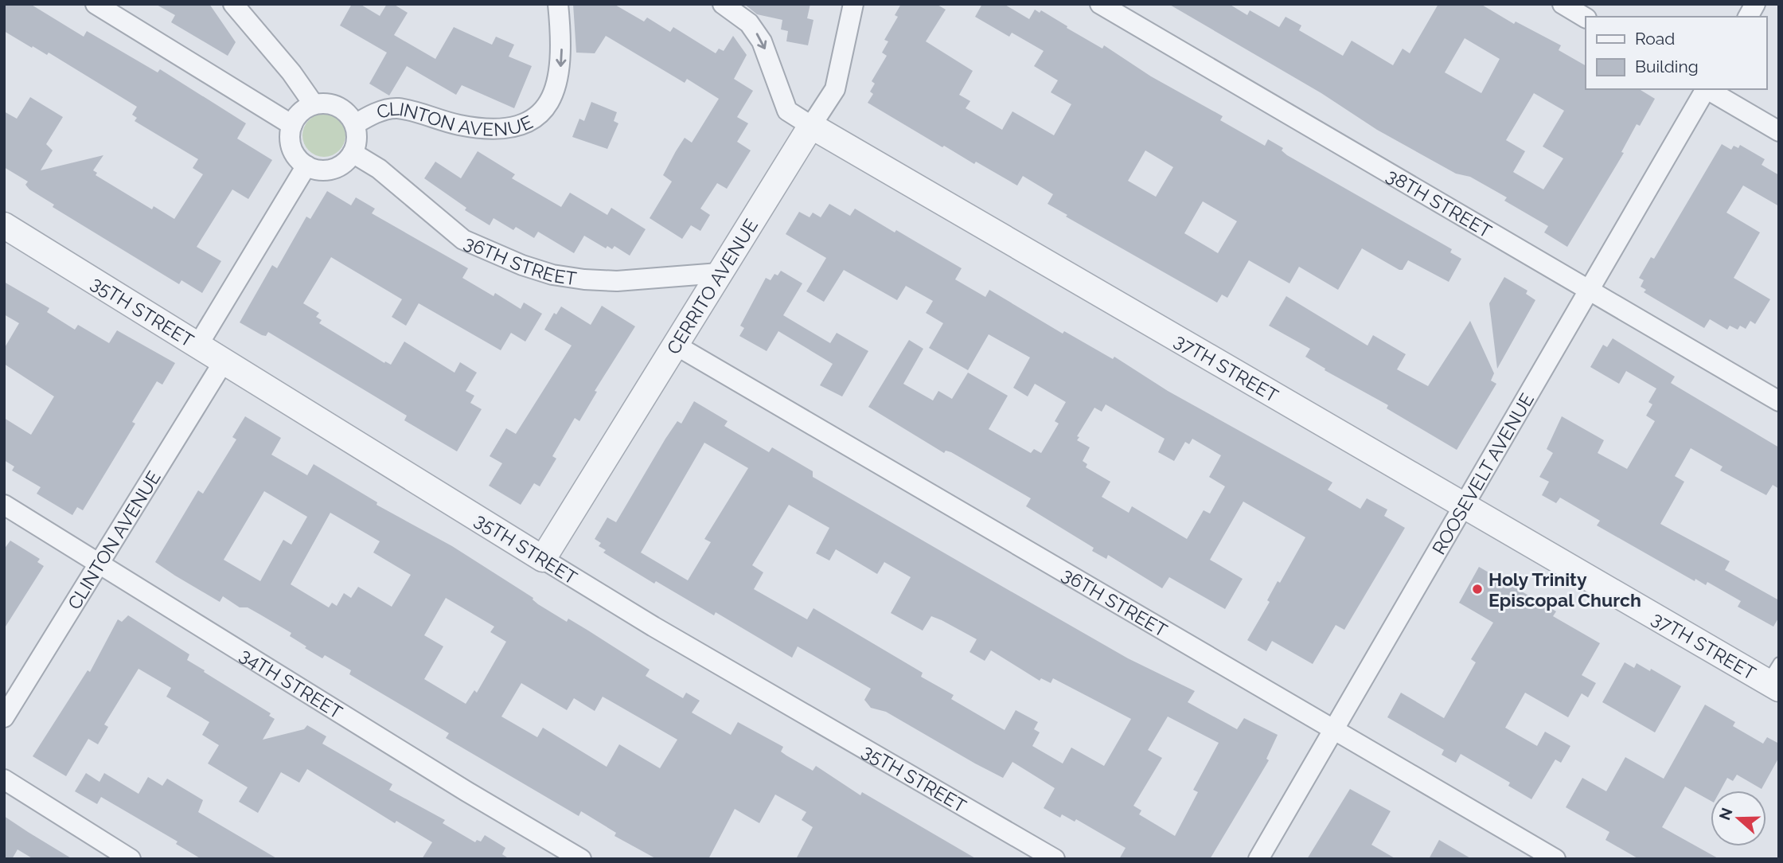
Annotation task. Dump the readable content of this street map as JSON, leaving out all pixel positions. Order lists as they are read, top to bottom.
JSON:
{
  "streets": {
    "street": [
      "CLINTON AVENUE",
      "38TH STREET",
      "36TH STREET",
      "CERRITO AVENUE",
      "35TH STREET",
      "37TH STREET",
      "ROOSEVELT AVENUE",
      "34TH STREET"
    ]
  },
  "crossings": [
    ["CLINTON AVENUE", "36TH STREET"],
    ["CLINTON AVENUE", "35TH STREET"],
    ["CLINTON AVENUE", "34TH STREET"],
    ["38TH STREET", "ROOSEVELT AVENUE"],
    ["36TH STREET", "CERRITO AVENUE"],
    ["36TH STREET", "ROOSEVELT AVENUE"],
    ["CERRITO AVENUE", "35TH STREET"],
    ["CERRITO AVENUE", "37TH STREET"],
    ["37TH STREET", "ROOSEVELT AVENUE"]
  ],
  "places": ["Holy Trinity Episcopal Church"],
  "legend": ["Road", "Building"],
  "north": "left"
}
